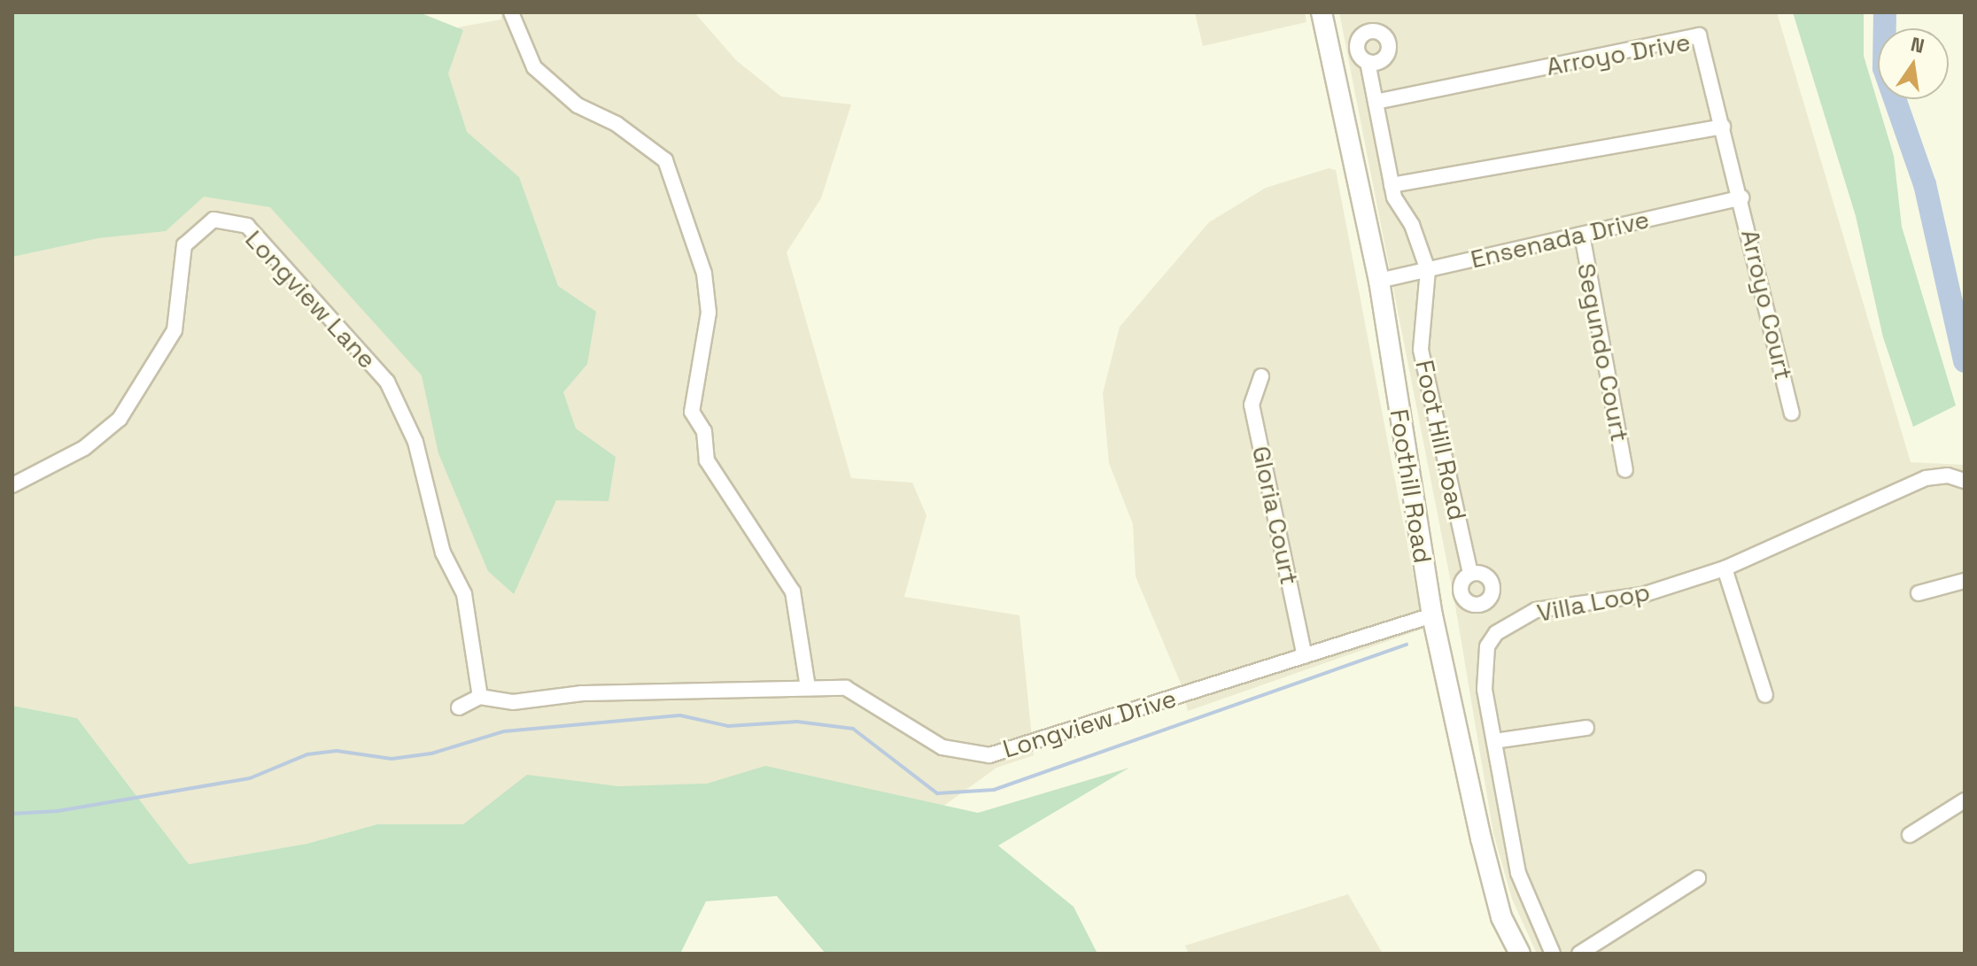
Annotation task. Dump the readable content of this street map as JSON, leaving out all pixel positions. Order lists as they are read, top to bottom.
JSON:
{
  "streets": {
    "main road": ["Foothill Road"],
    "street": [
      "Arroyo Drive",
      "Ensenada Drive",
      "Longview Lane",
      "Arroyo Court",
      "Segundo Court",
      "Foot Hill Road",
      "Gloria Court",
      "Villa Loop",
      "Longview Drive"
    ]
  },
  "crossings": [
    ["Arroyo Drive", "Ensenada Drive"],
    ["Arroyo Drive", "Arroyo Court"],
    ["Arroyo Drive", "Foot Hill Road"],
    ["Ensenada Drive", "Arroyo Court"],
    ["Ensenada Drive", "Segundo Court"],
    ["Ensenada Drive", "Foot Hill Road"],
    ["Ensenada Drive", "Foothill Road"],
    ["Longview Lane", "Longview Drive"],
    ["Foothill Road", "Longview Drive"],
    ["Gloria Court", "Longview Drive"]
  ],
  "north": "top"
}
